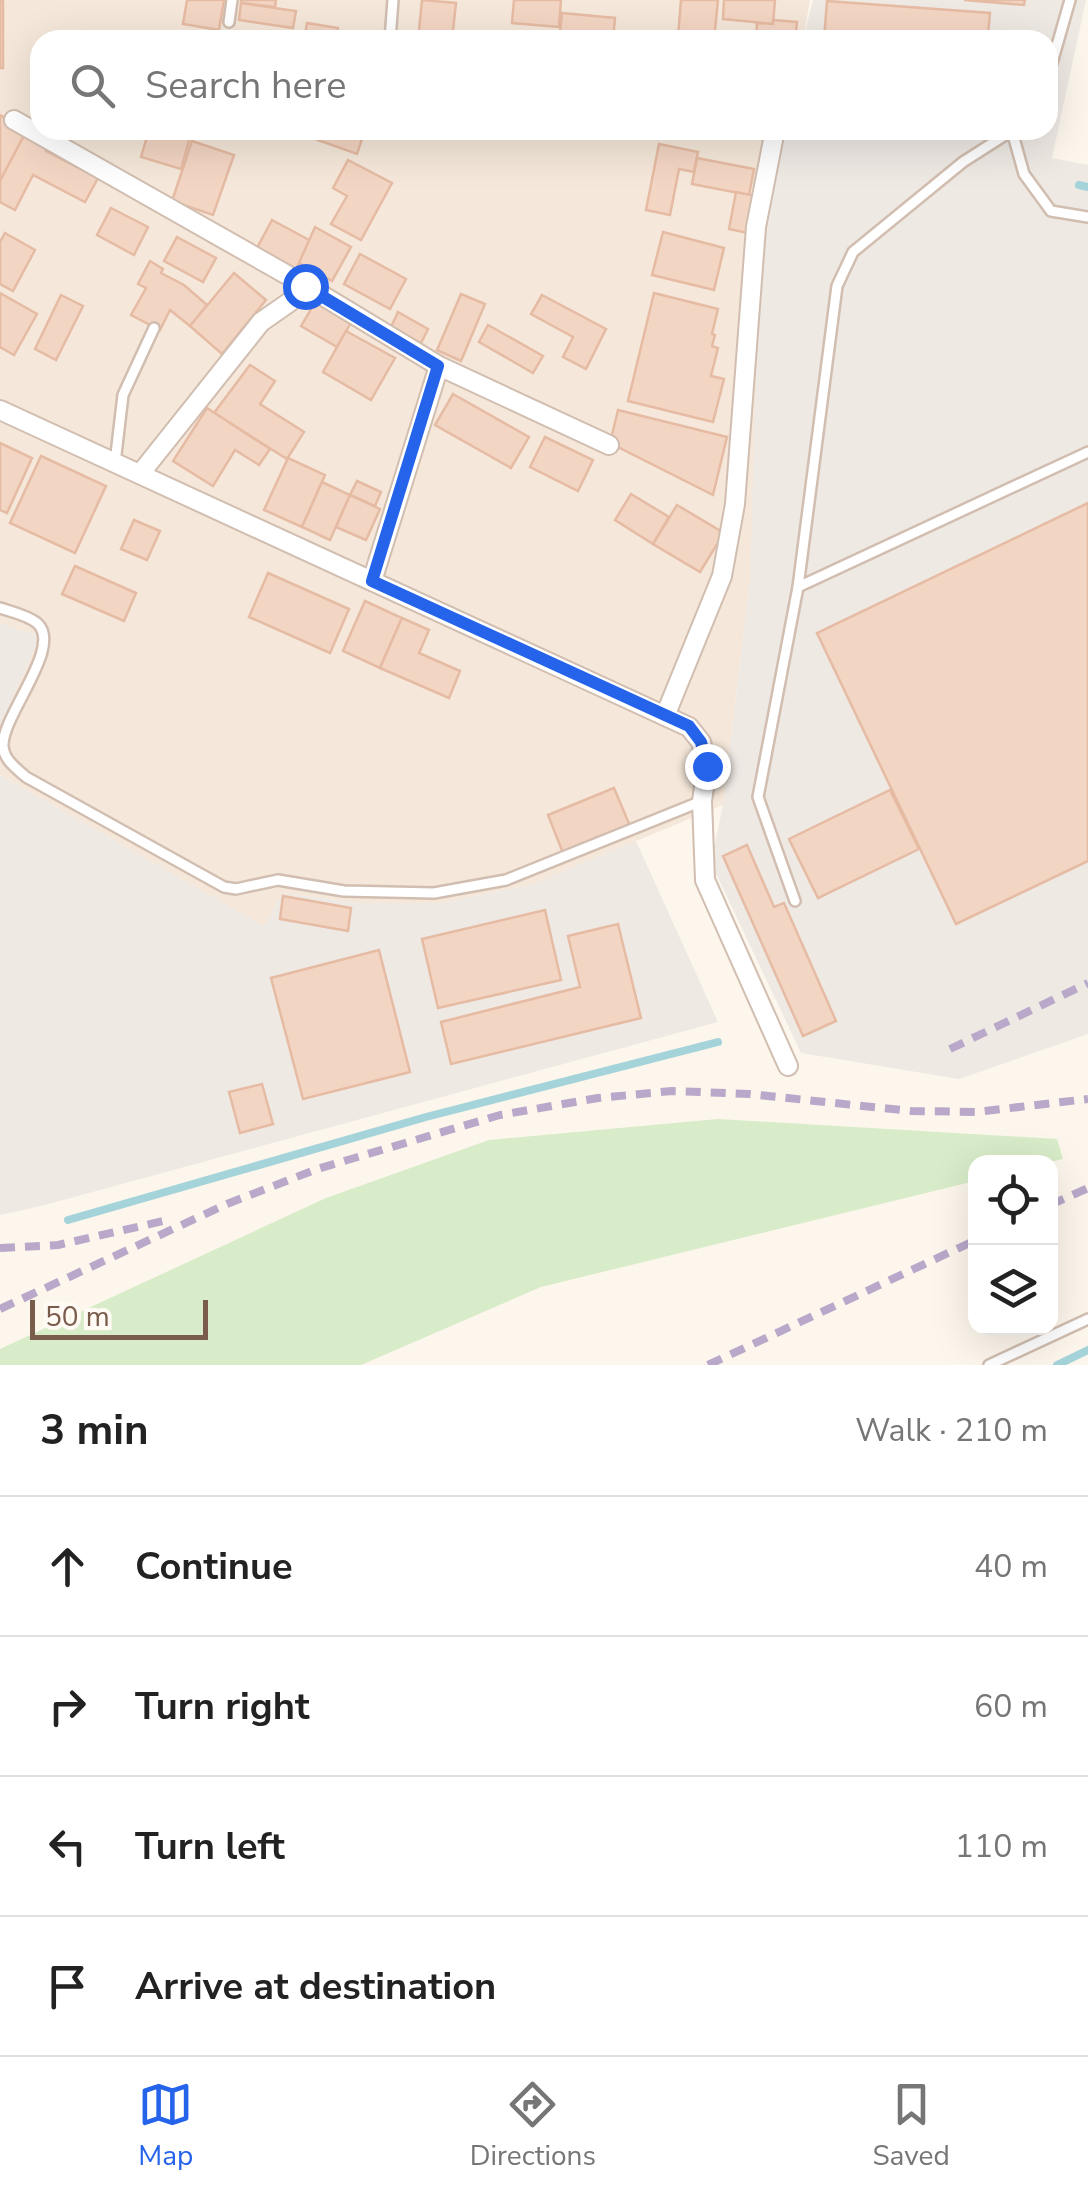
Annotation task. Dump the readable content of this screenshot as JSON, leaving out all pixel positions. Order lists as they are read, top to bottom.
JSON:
{
  "scale_bar": "50 m",
  "page": {
    "search": "Search here",
    "scale": "50 m",
    "heading": ["3 min", "Walk · 210 m"],
    "list": [
      ["Continue", "40 m"],
      ["Turn right", "60 m"],
      ["Turn left", "110 m"],
      "Arrive at destination"
    ],
    "nav": ["Map", "Directions", "Saved"]
  }
}
